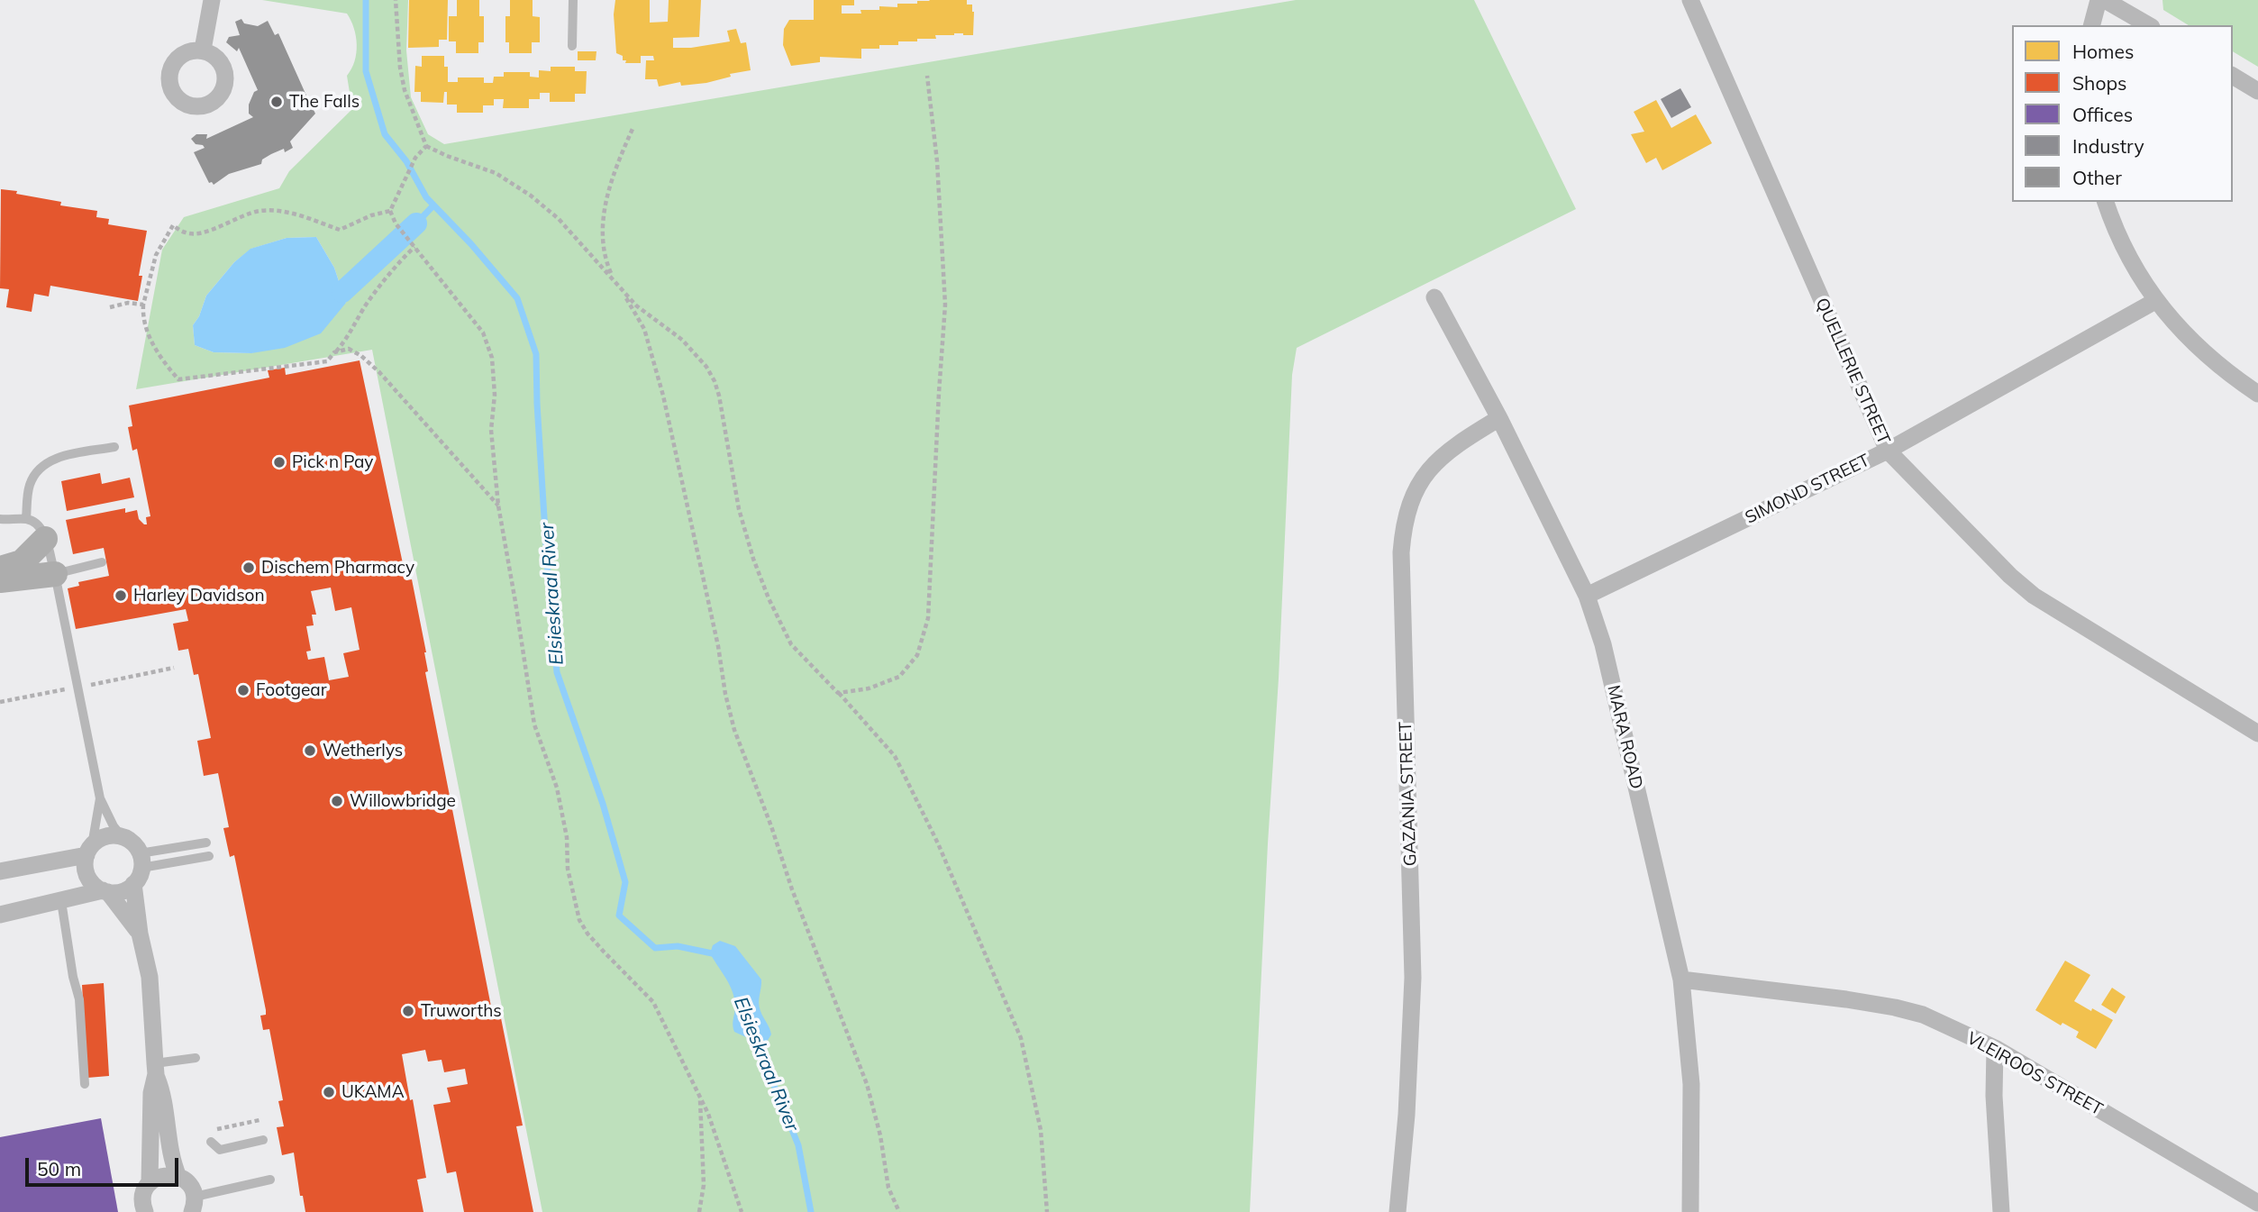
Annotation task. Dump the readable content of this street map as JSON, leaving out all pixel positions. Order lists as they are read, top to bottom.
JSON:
{
  "streets": {
    "street": [
      "QUELLERIE STREET",
      "SIMOND STREET",
      "MARA ROAD",
      "GAZANIA STREET",
      "VLEIROOS STREET"
    ]
  },
  "crossings": [
    ["QUELLERIE STREET", "SIMOND STREET"],
    ["SIMOND STREET", "MARA ROAD"],
    ["MARA ROAD", "GAZANIA STREET"],
    ["MARA ROAD", "VLEIROOS STREET"]
  ],
  "water": ["Elsieskraal River"],
  "places": [
    "The Falls",
    "Pick n Pay",
    "Dischem Pharmacy",
    "Harley Davidson",
    "Footgear",
    "Wetherlys",
    "Willowbridge",
    "Truworths",
    "UKAMA"
  ],
  "legend": [
    "Homes",
    "Shops",
    "Offices",
    "Industry",
    "Other"
  ],
  "scale_bar": "50 m"
}
